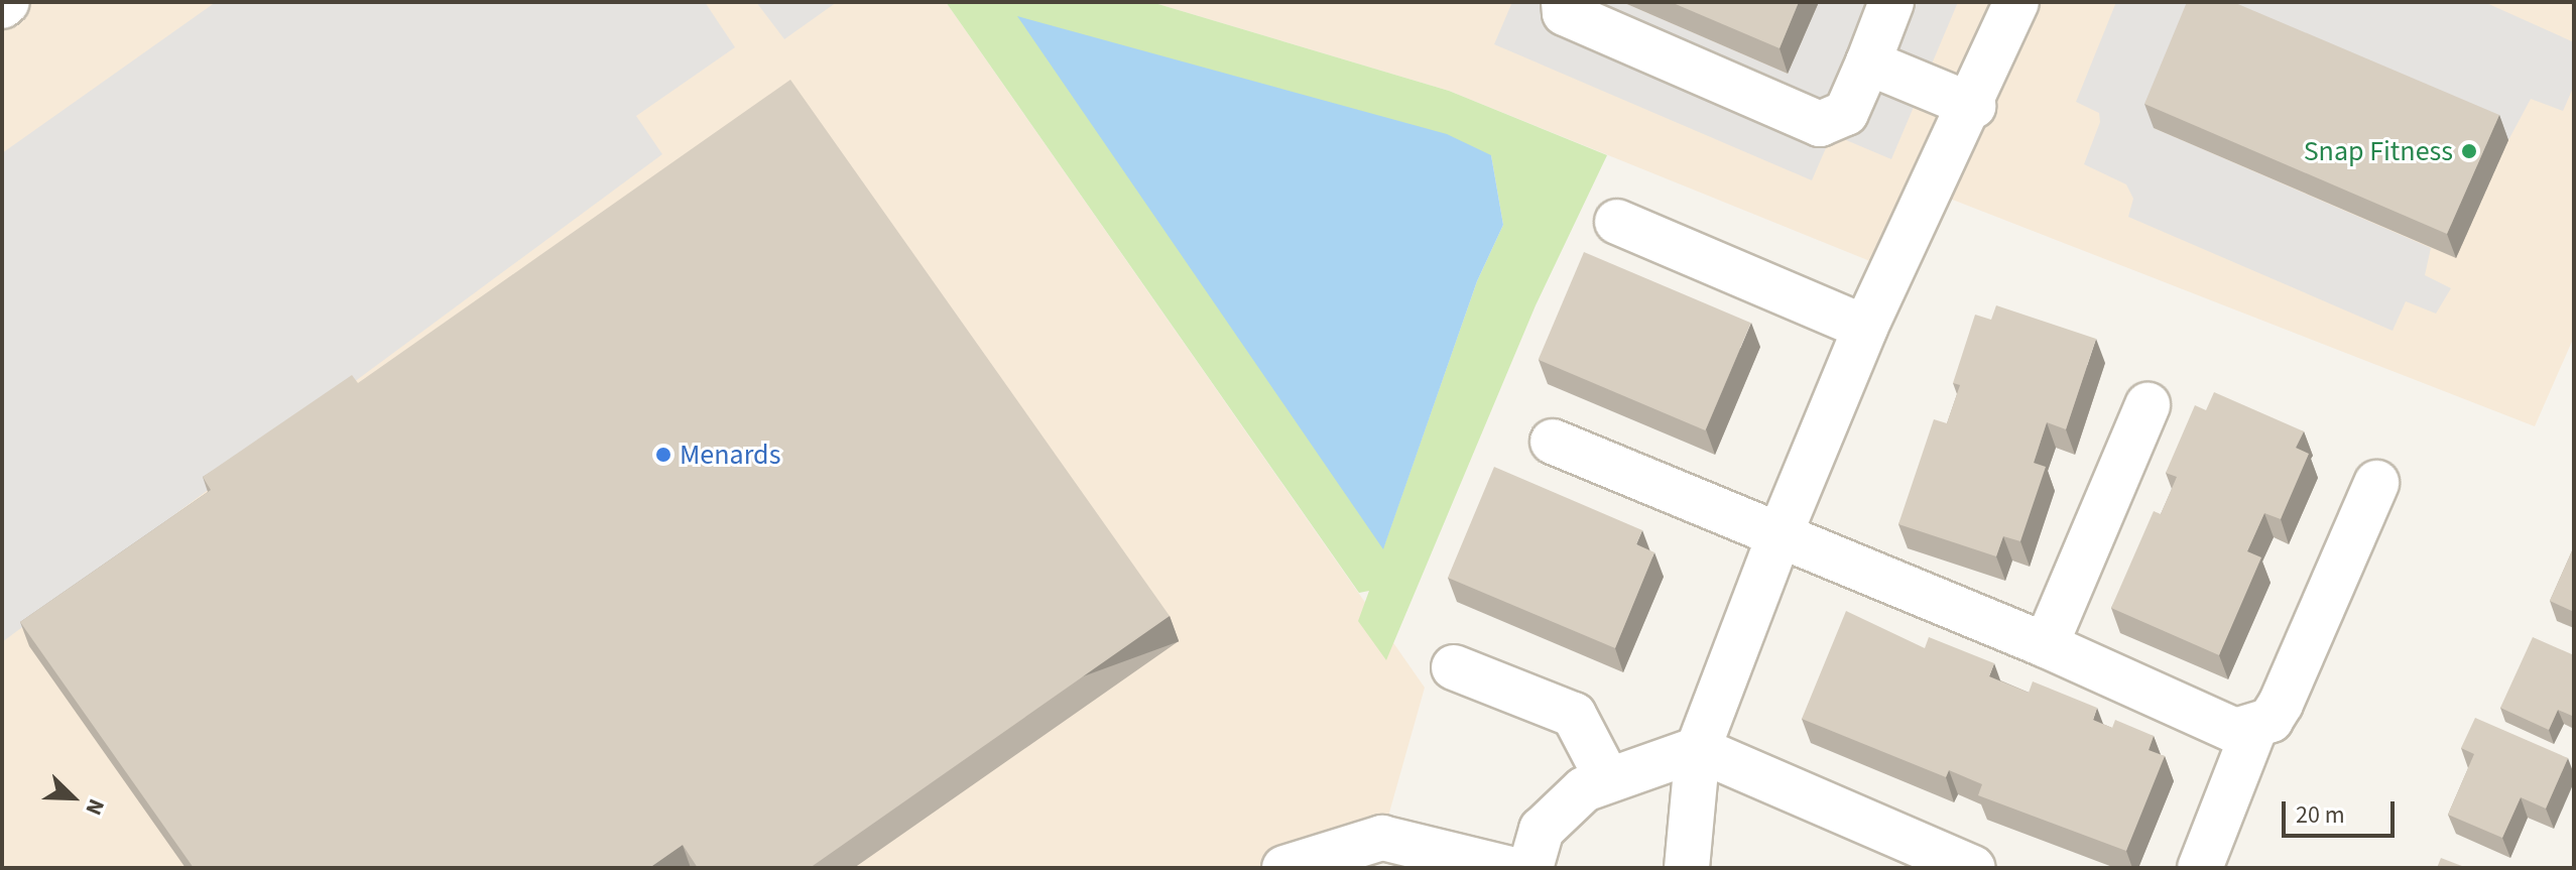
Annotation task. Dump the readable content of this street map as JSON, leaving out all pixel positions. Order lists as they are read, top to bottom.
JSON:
{
  "places": ["Snap Fitness", "Menards"],
  "scale_bar": "20 m",
  "north": "bottom right"
}
